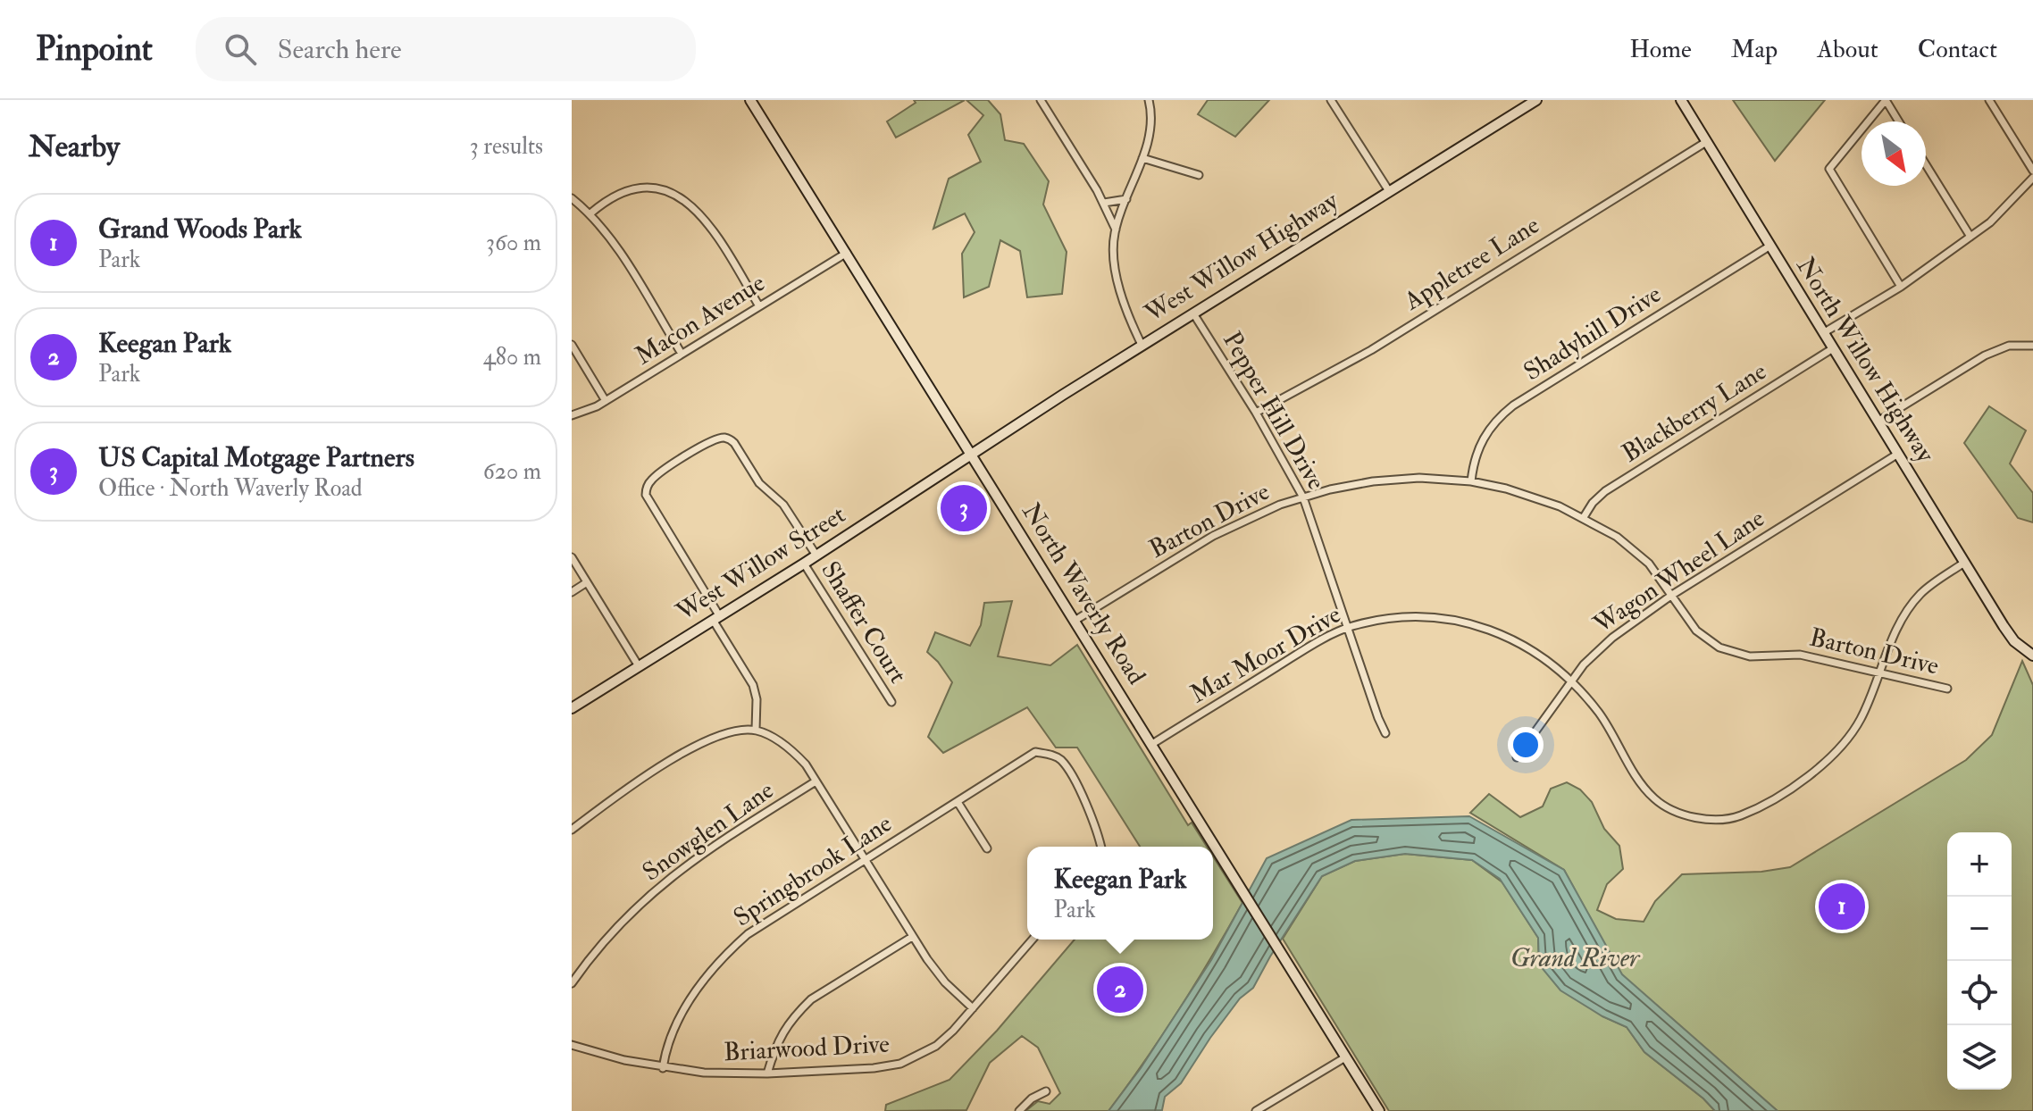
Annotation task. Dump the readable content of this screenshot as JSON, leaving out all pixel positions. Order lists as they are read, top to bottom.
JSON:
{
  "streets": {
    "street": [
      "West Willow Highway",
      "Appletree Lane",
      "Macon Avenue",
      "Shadyhill Drive",
      "North Willow Highway",
      "Pepper Hill Drive",
      "Blackberry Lane",
      "Barton Drive",
      "West Willow Street",
      "Wagon Wheel Lane",
      "North Waverly Road",
      "Shaffer Court",
      "Mar Moor Drive",
      "Snowglen Lane",
      "Springbrook Lane",
      "Briarwood Drive"
    ]
  },
  "crossings": [
    ["West Willow Highway", "Pepper Hill Drive"],
    ["West Willow Highway", "West Willow Street"],
    ["West Willow Highway", "North Waverly Road"],
    ["Appletree Lane", "North Willow Highway"],
    ["Appletree Lane", "Pepper Hill Drive"],
    ["Macon Avenue", "North Waverly Road"],
    ["Shadyhill Drive", "North Willow Highway"],
    ["Shadyhill Drive", "Barton Drive"],
    ["North Willow Highway", "Blackberry Lane"],
    ["North Willow Highway", "Wagon Wheel Lane"],
    ["North Willow Highway", "Mar Moor Drive"],
    ["Pepper Hill Drive", "Barton Drive"],
    ["Pepper Hill Drive", "Mar Moor Drive"],
    ["Blackberry Lane", "Barton Drive"],
    ["Barton Drive", "Wagon Wheel Lane"],
    ["Barton Drive", "North Waverly Road"],
    ["Barton Drive", "Mar Moor Drive"],
    ["West Willow Street", "North Waverly Road"],
    ["West Willow Street", "Shaffer Court"],
    ["Wagon Wheel Lane", "Mar Moor Drive"],
    ["North Waverly Road", "Mar Moor Drive"],
    ["Springbrook Lane", "Briarwood Drive"]
  ],
  "water": ["Grand River"],
  "north": "bottom right",
  "page": {
    "header": "Pinpoint",
    "search": "Search here",
    "nav": [
      "Home",
      "Map",
      "About",
      "Contact"
    ],
    "heading": ["Nearby", "3 results"],
    "list": [
      {
        "mark": "1",
        "name": "Grand Woods Park",
        "note": "Park",
        "value": "360 m"
      },
      {
        "mark": "2",
        "name": "Keegan Park",
        "note": "Park",
        "value": "480 m"
      },
      {
        "mark": "3",
        "name": "US Capital Motgage Partners",
        "note": "Office · North Waverly Road",
        "value": "620 m"
      }
    ],
    "pins": ["3", "1", "2"],
    "map_buttons": ["+", "−"],
    "popup": ["Keegan Park", "Park"]
  }
}
